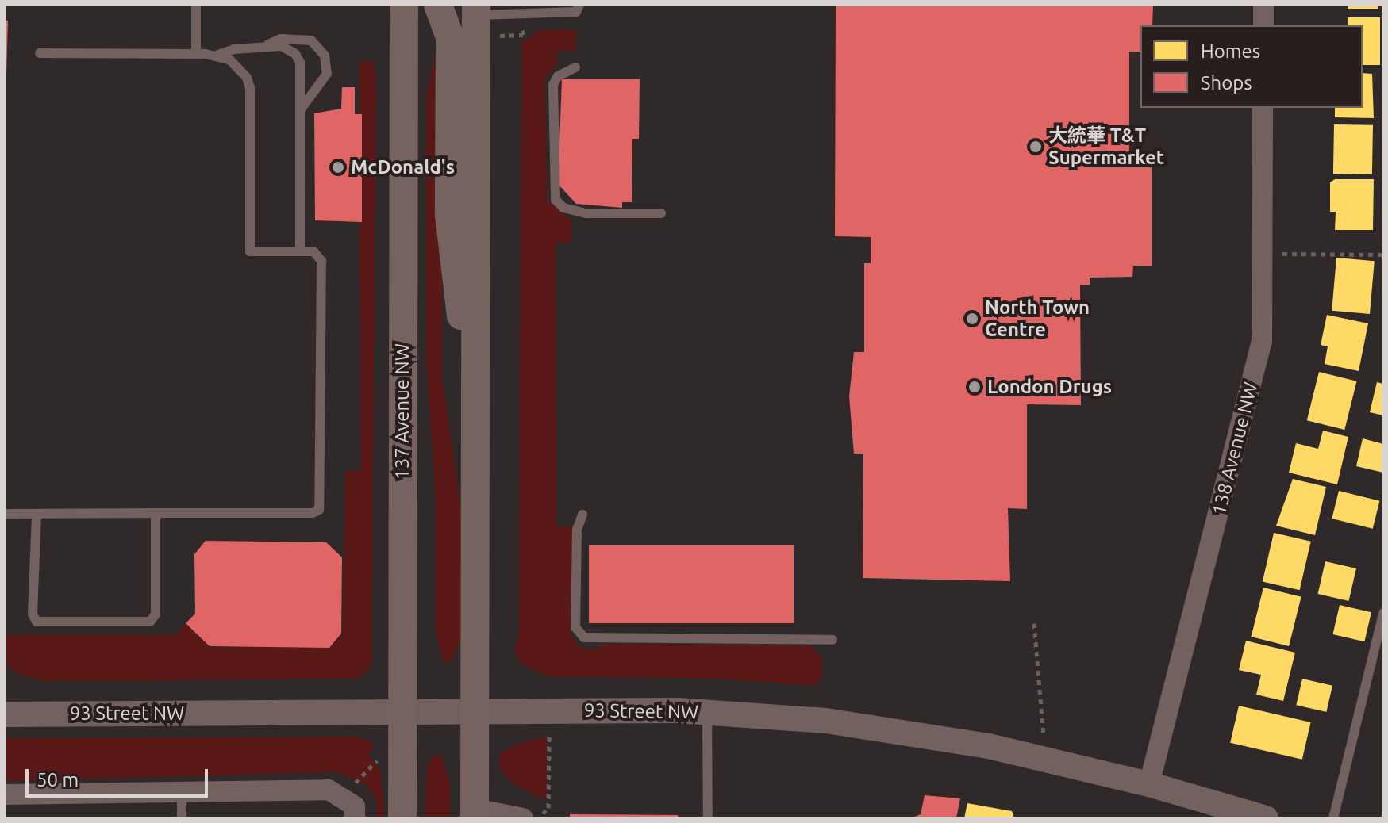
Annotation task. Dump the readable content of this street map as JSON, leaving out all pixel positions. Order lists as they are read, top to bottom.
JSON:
{
  "streets": {
    "main road": ["137 Avenue NW"],
    "street": ["138 Avenue NW", "93 Street NW"]
  },
  "crossings": [
    ["137 Avenue NW", "93 Street NW"],
    ["138 Avenue NW", "93 Street NW"]
  ],
  "places": [
    "大統華 T&T Supermarket",
    "McDonald's",
    "North Town Centre",
    "London Drugs"
  ],
  "legend": ["Homes", "Shops"],
  "scale_bar": "50 m"
}
